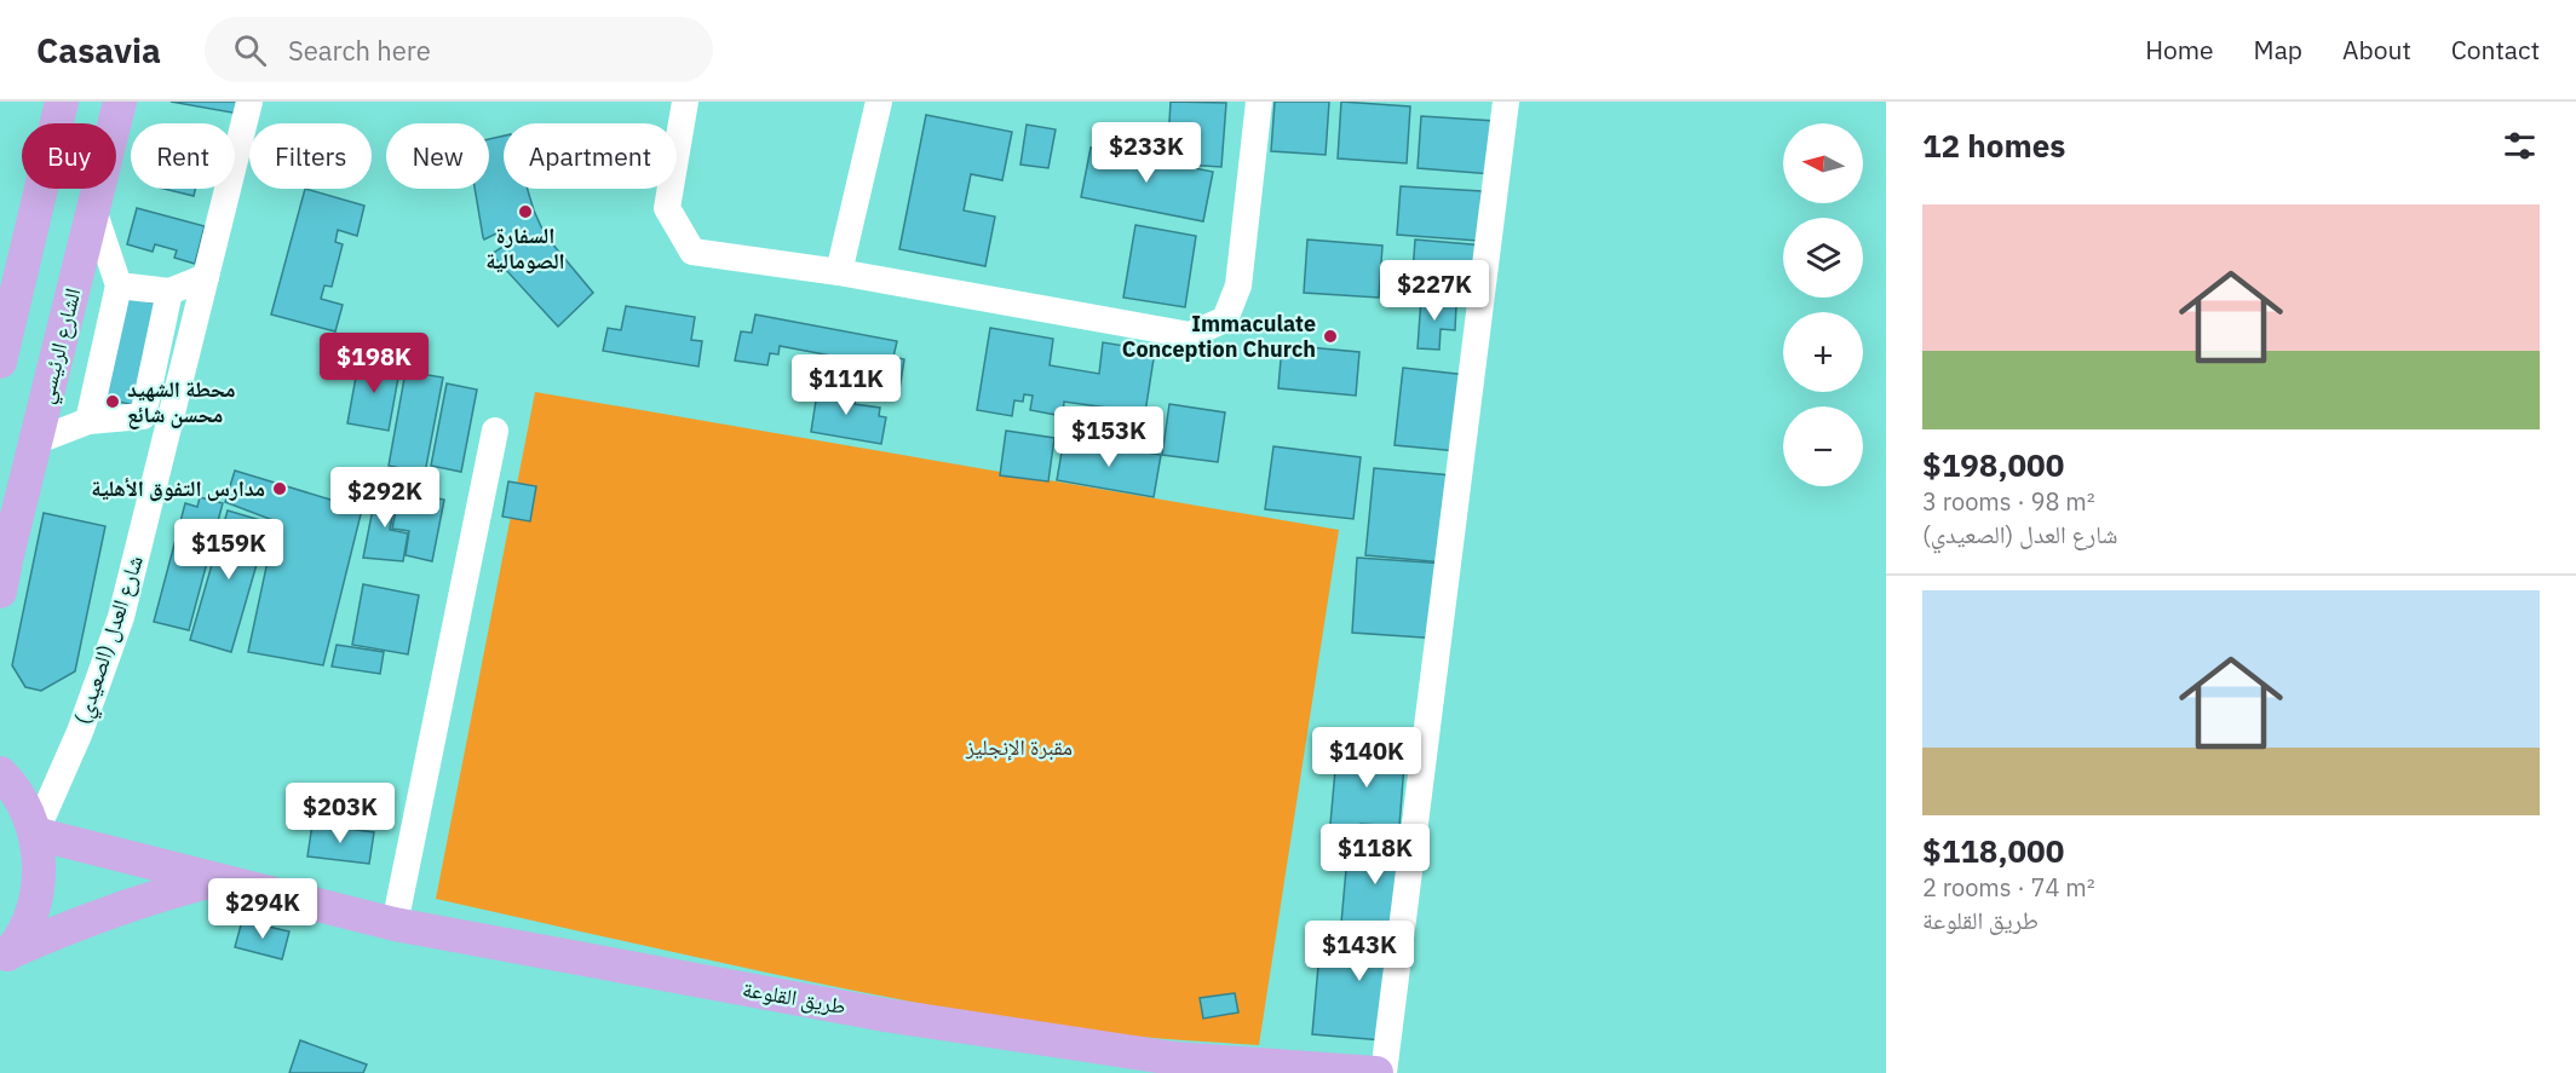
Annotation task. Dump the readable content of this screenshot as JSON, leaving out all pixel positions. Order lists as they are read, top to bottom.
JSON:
{
  "streets": {
    "main road": ["الشارع الرئيسي", "طريق القلوعة"],
    "street": ["شارع العدل (الصعيدي)"]
  },
  "crossings": [
    ["شارع العدل (الصعيدي)", "طريق القلوعة"]
  ],
  "parks": ["مقبرة الإنجليز"],
  "places": [
    "السفارة الصومالية",
    "Immaculate Conception Church",
    "محطة الشهيد محسن شائع",
    "مدارس التفوق الأهلية"
  ],
  "north": "left",
  "page": {
    "header": "Casavia",
    "search": "Search here",
    "nav": [
      "Home",
      "Map",
      "About",
      "Contact"
    ],
    "heading": "12 homes",
    "price": [
      "$233K",
      "$227K",
      "$198K",
      "$111K",
      "$153K",
      "$292K",
      "$159K",
      "$140K",
      "$203K",
      "$118K",
      "$294K",
      "$143K"
    ],
    "map_buttons": ["+", "−"],
    "chip": [
      "Buy",
      "Rent",
      "Filters",
      "New",
      "Apartment"
    ],
    "list": [
      {
        "name": "$198,000",
        "note": "3 rooms · 98 m² · شارع العدل (الصعيدي)"
      },
      {
        "name": "$118,000",
        "note": "2 rooms · 74 m² · طريق القلوعة"
      }
    ]
  }
}
